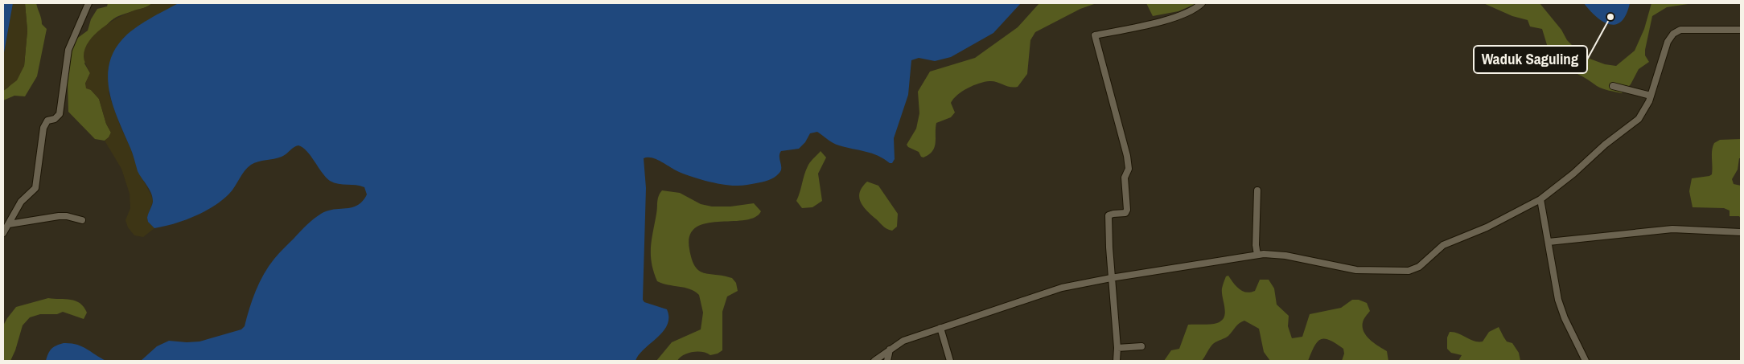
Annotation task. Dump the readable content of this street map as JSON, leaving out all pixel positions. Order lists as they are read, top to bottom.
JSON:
{
  "places": ["Waduk Saguling"]
}
